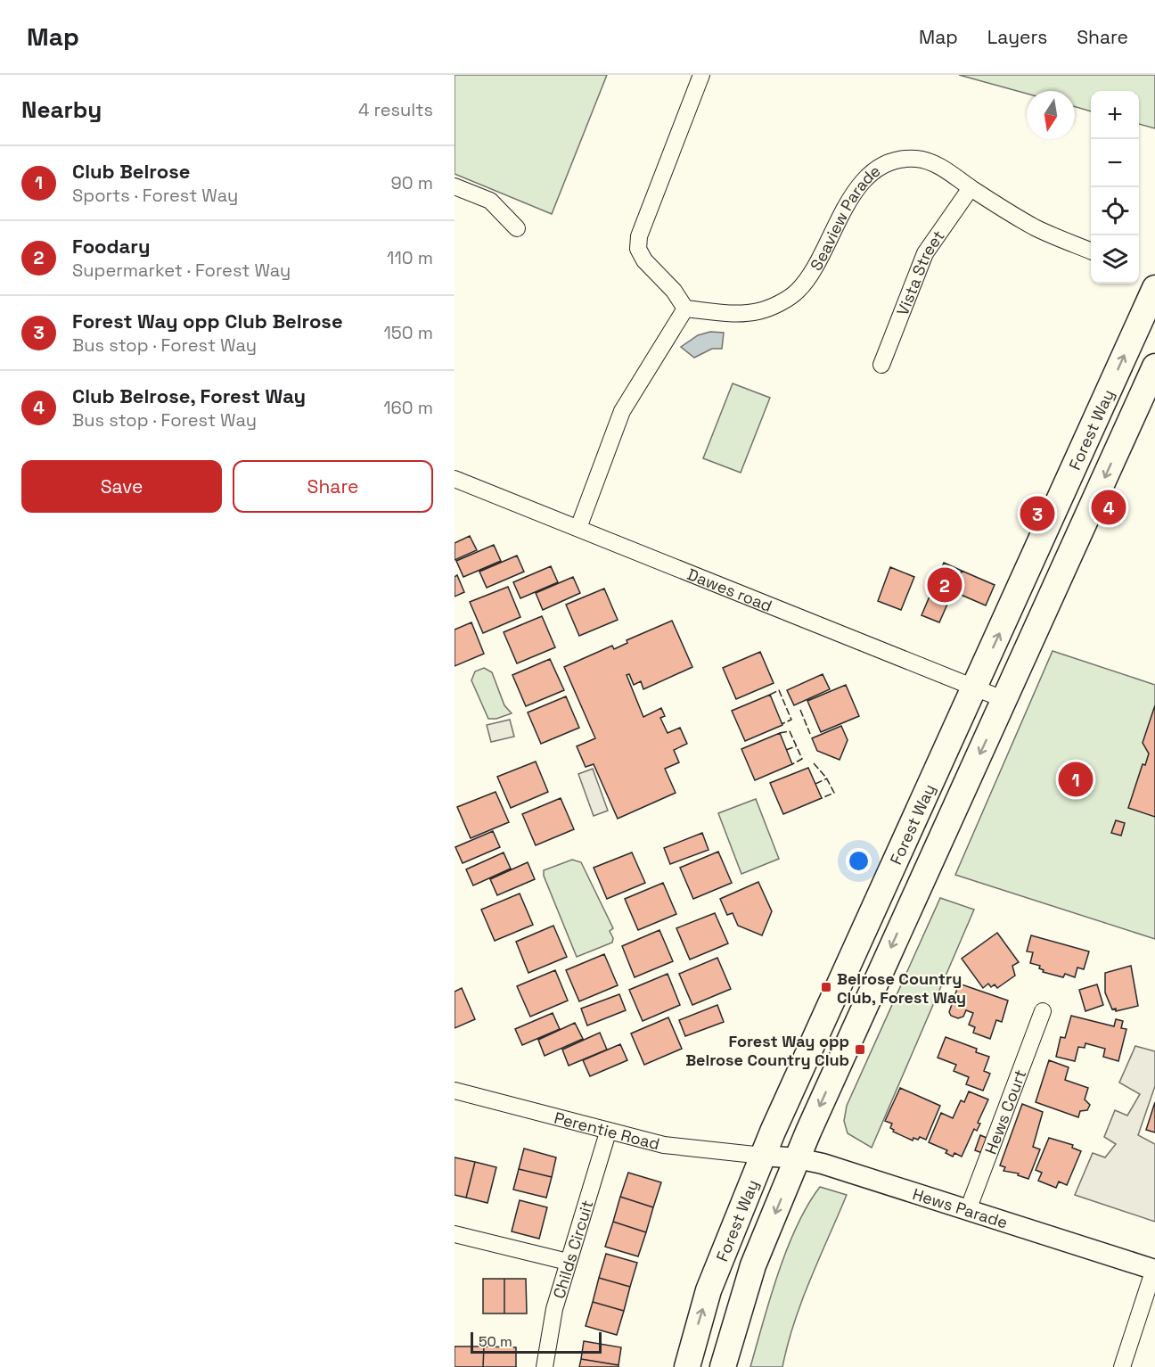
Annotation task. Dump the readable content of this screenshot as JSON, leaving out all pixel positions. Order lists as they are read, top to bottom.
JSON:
{
  "streets": {
    "main road": ["Forest Way"],
    "street": [
      "Seaview Parade",
      "Vista Street",
      "Dawes road",
      "Hews Court",
      "Perentie Road",
      "Hews Parade",
      "Childs Circuit"
    ]
  },
  "crossings": [
    ["Seaview Parade", "Vista Street"],
    ["Forest Way", "Dawes road"],
    ["Forest Way", "Perentie Road"],
    ["Forest Way", "Hews Parade"],
    ["Hews Court", "Hews Parade"],
    ["Perentie Road", "Hews Parade"],
    ["Perentie Road", "Childs Circuit"]
  ],
  "places": {
    "transit": ["Belrose Country Club, Forest Way", "Forest Way opp Belrose Country Club"]
  },
  "scale_bar": "50 m",
  "north": "bottom",
  "page": {
    "header": "Map",
    "nav": ["Map", "Layers", "Share"],
    "heading": ["Nearby", "4 results"],
    "map_buttons": ["+", "−"],
    "list": [
      {
        "mark": "1",
        "name": "Club Belrose",
        "note": "Sports · Forest Way",
        "value": "90 m"
      },
      {
        "mark": "2",
        "name": "Foodary",
        "note": "Supermarket · Forest Way",
        "value": "110 m"
      },
      {
        "mark": "3",
        "name": "Forest Way opp Club Belrose",
        "note": "Bus stop · Forest Way",
        "value": "150 m"
      },
      {
        "mark": "4",
        "name": "Club Belrose, Forest Way",
        "note": "Bus stop · Forest Way",
        "value": "160 m"
      }
    ],
    "buttons": ["Save", "Share"],
    "pins": [
      "4",
      "3",
      "2",
      "1"
    ],
    "scale": "50 m"
  }
}
